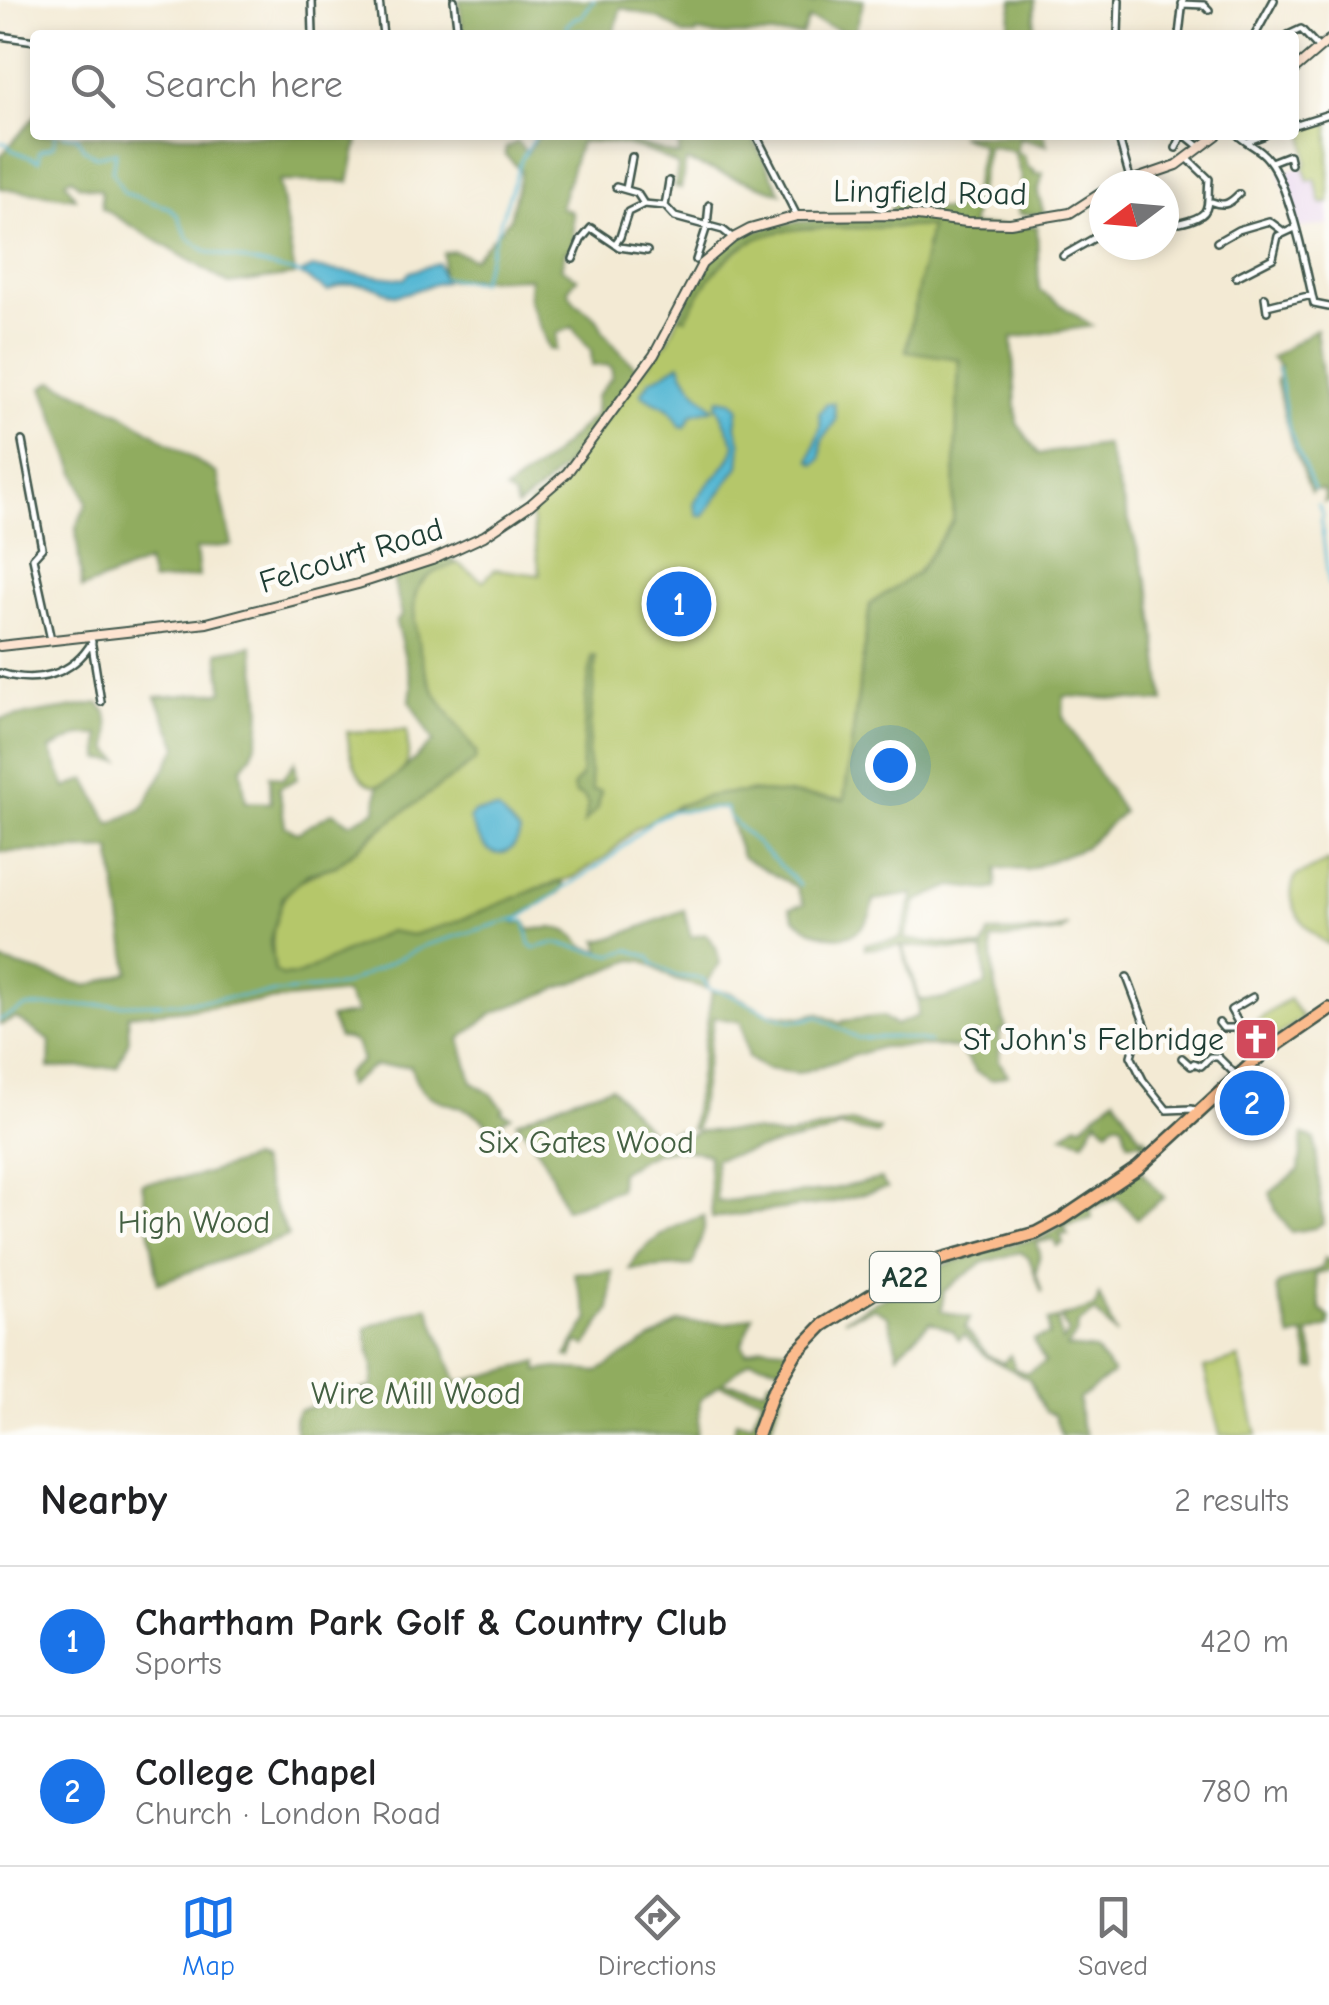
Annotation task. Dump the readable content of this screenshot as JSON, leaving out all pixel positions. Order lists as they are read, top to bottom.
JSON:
{
  "streets": {
    "highway": ["A22"],
    "street": ["Lingfield Road", "Felcourt Road"]
  },
  "crossings": [
    ["Lingfield Road", "Felcourt Road"]
  ],
  "parks": ["Six Gates Wood", "High Wood", "Wire Mill Wood"],
  "places": {
    "church": ["St John's Felbridge"]
  },
  "north": "left",
  "page": {
    "search": "Search here",
    "pins": ["1", "2"],
    "heading": ["Nearby", "2 results"],
    "list": [
      {
        "mark": "1",
        "name": "Chartham Park Golf & Country Club",
        "note": "Sports",
        "value": "420 m"
      },
      {
        "mark": "2",
        "name": "College Chapel",
        "note": "Church · London Road",
        "value": "780 m"
      }
    ],
    "nav": ["Map", "Directions", "Saved"]
  }
}
